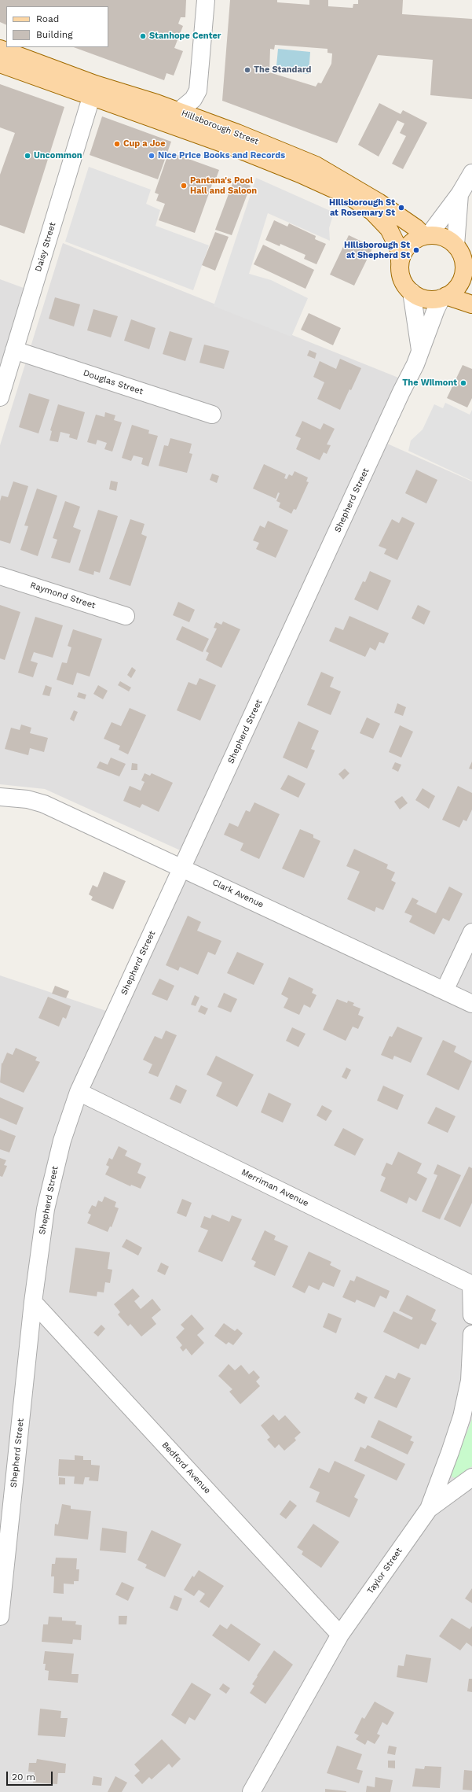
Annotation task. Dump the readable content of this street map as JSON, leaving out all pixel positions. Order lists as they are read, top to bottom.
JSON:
{
  "streets": {
    "main road": ["Hillsborough Street"],
    "street": [
      "Daisy Street",
      "Douglas Street",
      "Shepherd Street",
      "Raymond Street",
      "Clark Avenue",
      "Merriman Avenue",
      "Bedford Avenue",
      "Taylor Street"
    ]
  },
  "crossings": [
    ["Hillsborough Street", "Daisy Street"],
    ["Hillsborough Street", "Shepherd Street"],
    ["Daisy Street", "Douglas Street"],
    ["Shepherd Street", "Clark Avenue"],
    ["Shepherd Street", "Merriman Avenue"],
    ["Shepherd Street", "Bedford Avenue"],
    ["Bedford Avenue", "Taylor Street"]
  ],
  "places": [
    "Stanhope Center",
    "The Standard",
    "Cup a Joe",
    "Uncommon",
    "Nice Price Books and Records",
    "Pantana's Pool Hall and Saloon",
    "Hillsborough St at Rosemary St",
    "Hillsborough St at Shepherd St",
    "The Wilmont"
  ],
  "legend": ["Road", "Building"],
  "scale_bar": "20 m"
}
